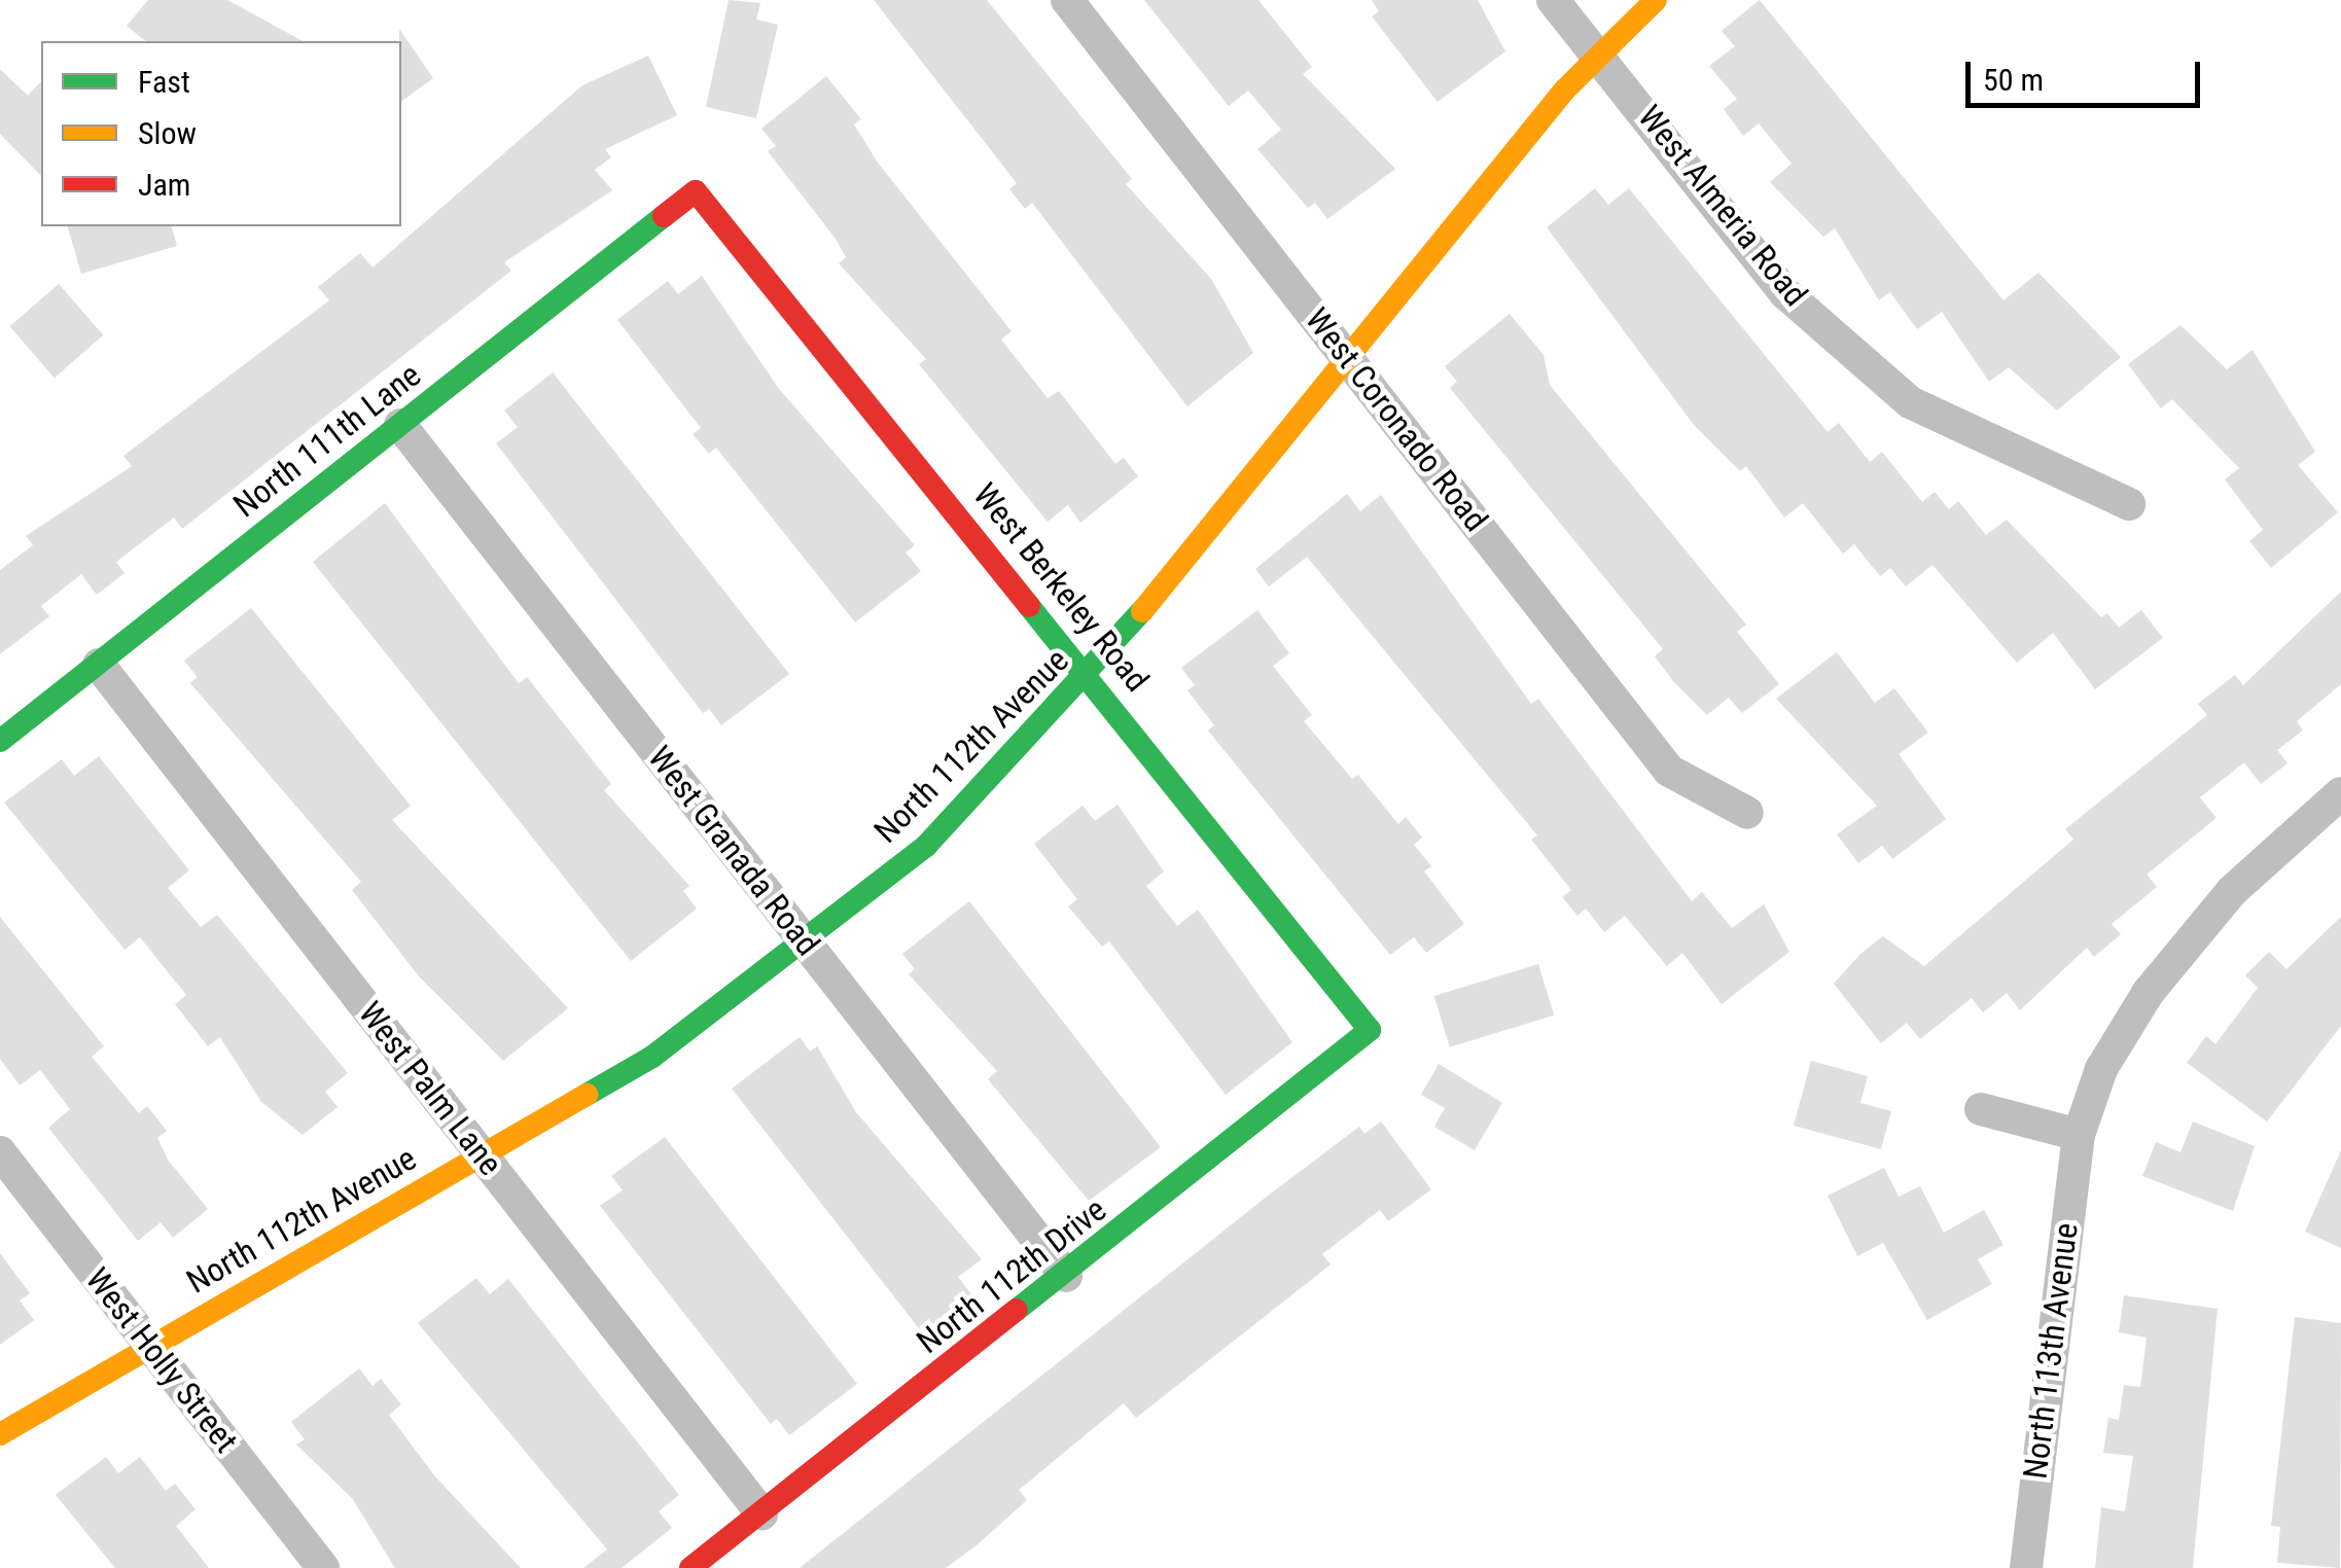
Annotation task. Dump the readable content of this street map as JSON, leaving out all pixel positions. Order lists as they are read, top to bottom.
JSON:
{
  "streets": {
    "street": [
      "West Almeria Road",
      "West Coronado Road",
      "North 111th Lane",
      "West Berkeley Road",
      "North 112th Avenue",
      "West Granada Road",
      "West Palm Lane",
      "North 112th Drive",
      "North 113th Avenue",
      "West Holly Street"
    ]
  },
  "crossings": [
    ["West Almeria Road", "North 112th Avenue"],
    ["West Coronado Road", "North 112th Avenue"],
    ["North 111th Lane", "West Berkeley Road"],
    ["North 111th Lane", "West Granada Road"],
    ["North 111th Lane", "West Palm Lane"],
    ["West Berkeley Road", "North 112th Avenue"],
    ["West Berkeley Road", "North 112th Drive"],
    ["North 112th Avenue", "West Granada Road"],
    ["North 112th Avenue", "West Palm Lane"],
    ["North 112th Avenue", "West Holly Street"],
    ["West Granada Road", "North 112th Drive"],
    ["West Palm Lane", "North 112th Drive"]
  ],
  "legend": ["Fast", "Slow", "Jam"],
  "scale_bar": "50 m"
}
